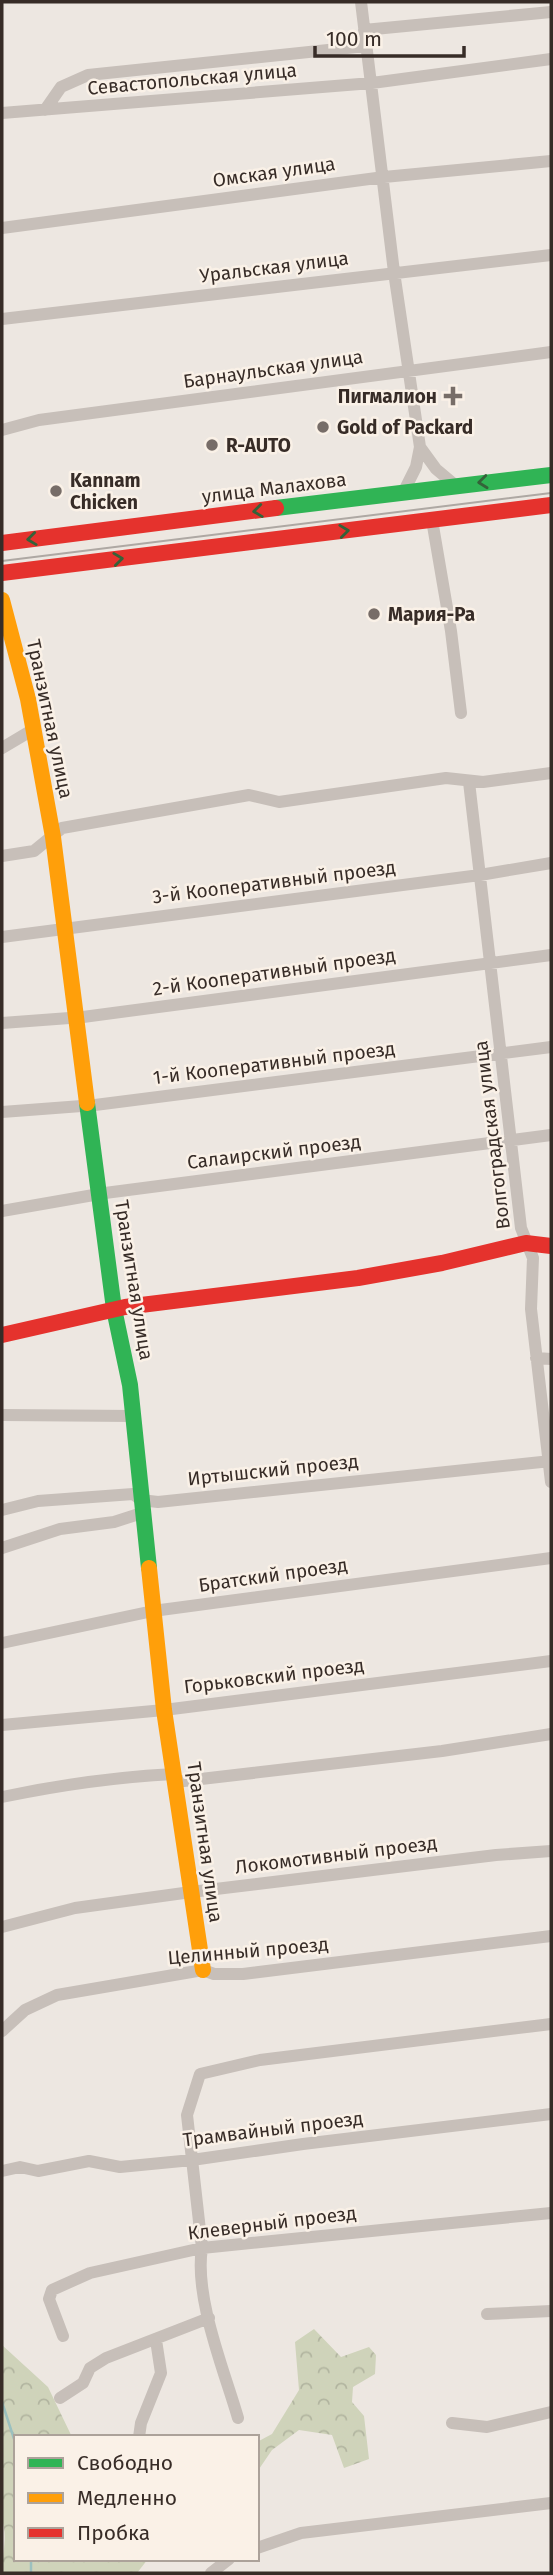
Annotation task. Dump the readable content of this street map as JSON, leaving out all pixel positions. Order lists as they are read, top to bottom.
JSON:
{
  "streets": {
    "street": [
      "Севастопольская улица",
      "Омская улица",
      "Уральская улица",
      "Барнаульская улица",
      "улица Малахова",
      "Транзитная улица",
      "3-й Кооперативный проезд",
      "2-й Кооперативный проезд",
      "1-й Кооперативный проезд",
      "Волгоградская улица",
      "Салаирский проезд",
      "Иртышский проезд",
      "Братский проезд",
      "Горьковский проезд",
      "Локомотивный проезд",
      "Целинный проезд",
      "Трамвайный проезд",
      "Клеверный проезд"
    ]
  },
  "crossings": [
    ["Транзитная улица", "3-й Кооперативный проезд"],
    ["Транзитная улица", "2-й Кооперативный проезд"],
    ["Транзитная улица", "1-й Кооперативный проезд"],
    ["Транзитная улица", "Салаирский проезд"],
    ["Транзитная улица", "Иртышский проезд"],
    ["Транзитная улица", "Братский проезд"],
    ["Транзитная улица", "Горьковский проезд"],
    ["Транзитная улица", "Локомотивный проезд"],
    ["Транзитная улица", "Целинный проезд"],
    ["3-й Кооперативный проезд", "Волгоградская улица"],
    ["2-й Кооперативный проезд", "Волгоградская улица"],
    ["1-й Кооперативный проезд", "Волгоградская улица"],
    ["Волгоградская улица", "Салаирский проезд"],
    ["Волгоградская улица", "Иртышский проезд"]
  ],
  "places": {
    "health": ["Пигмалион"],
    "other": [
      "Gold of Packard",
      "R-AUTO",
      "Kannam Chicken",
      "Мария-Ра"
    ]
  },
  "legend": ["Свободно", "Медленно", "Пробка"],
  "scale_bar": "100 m"
}
